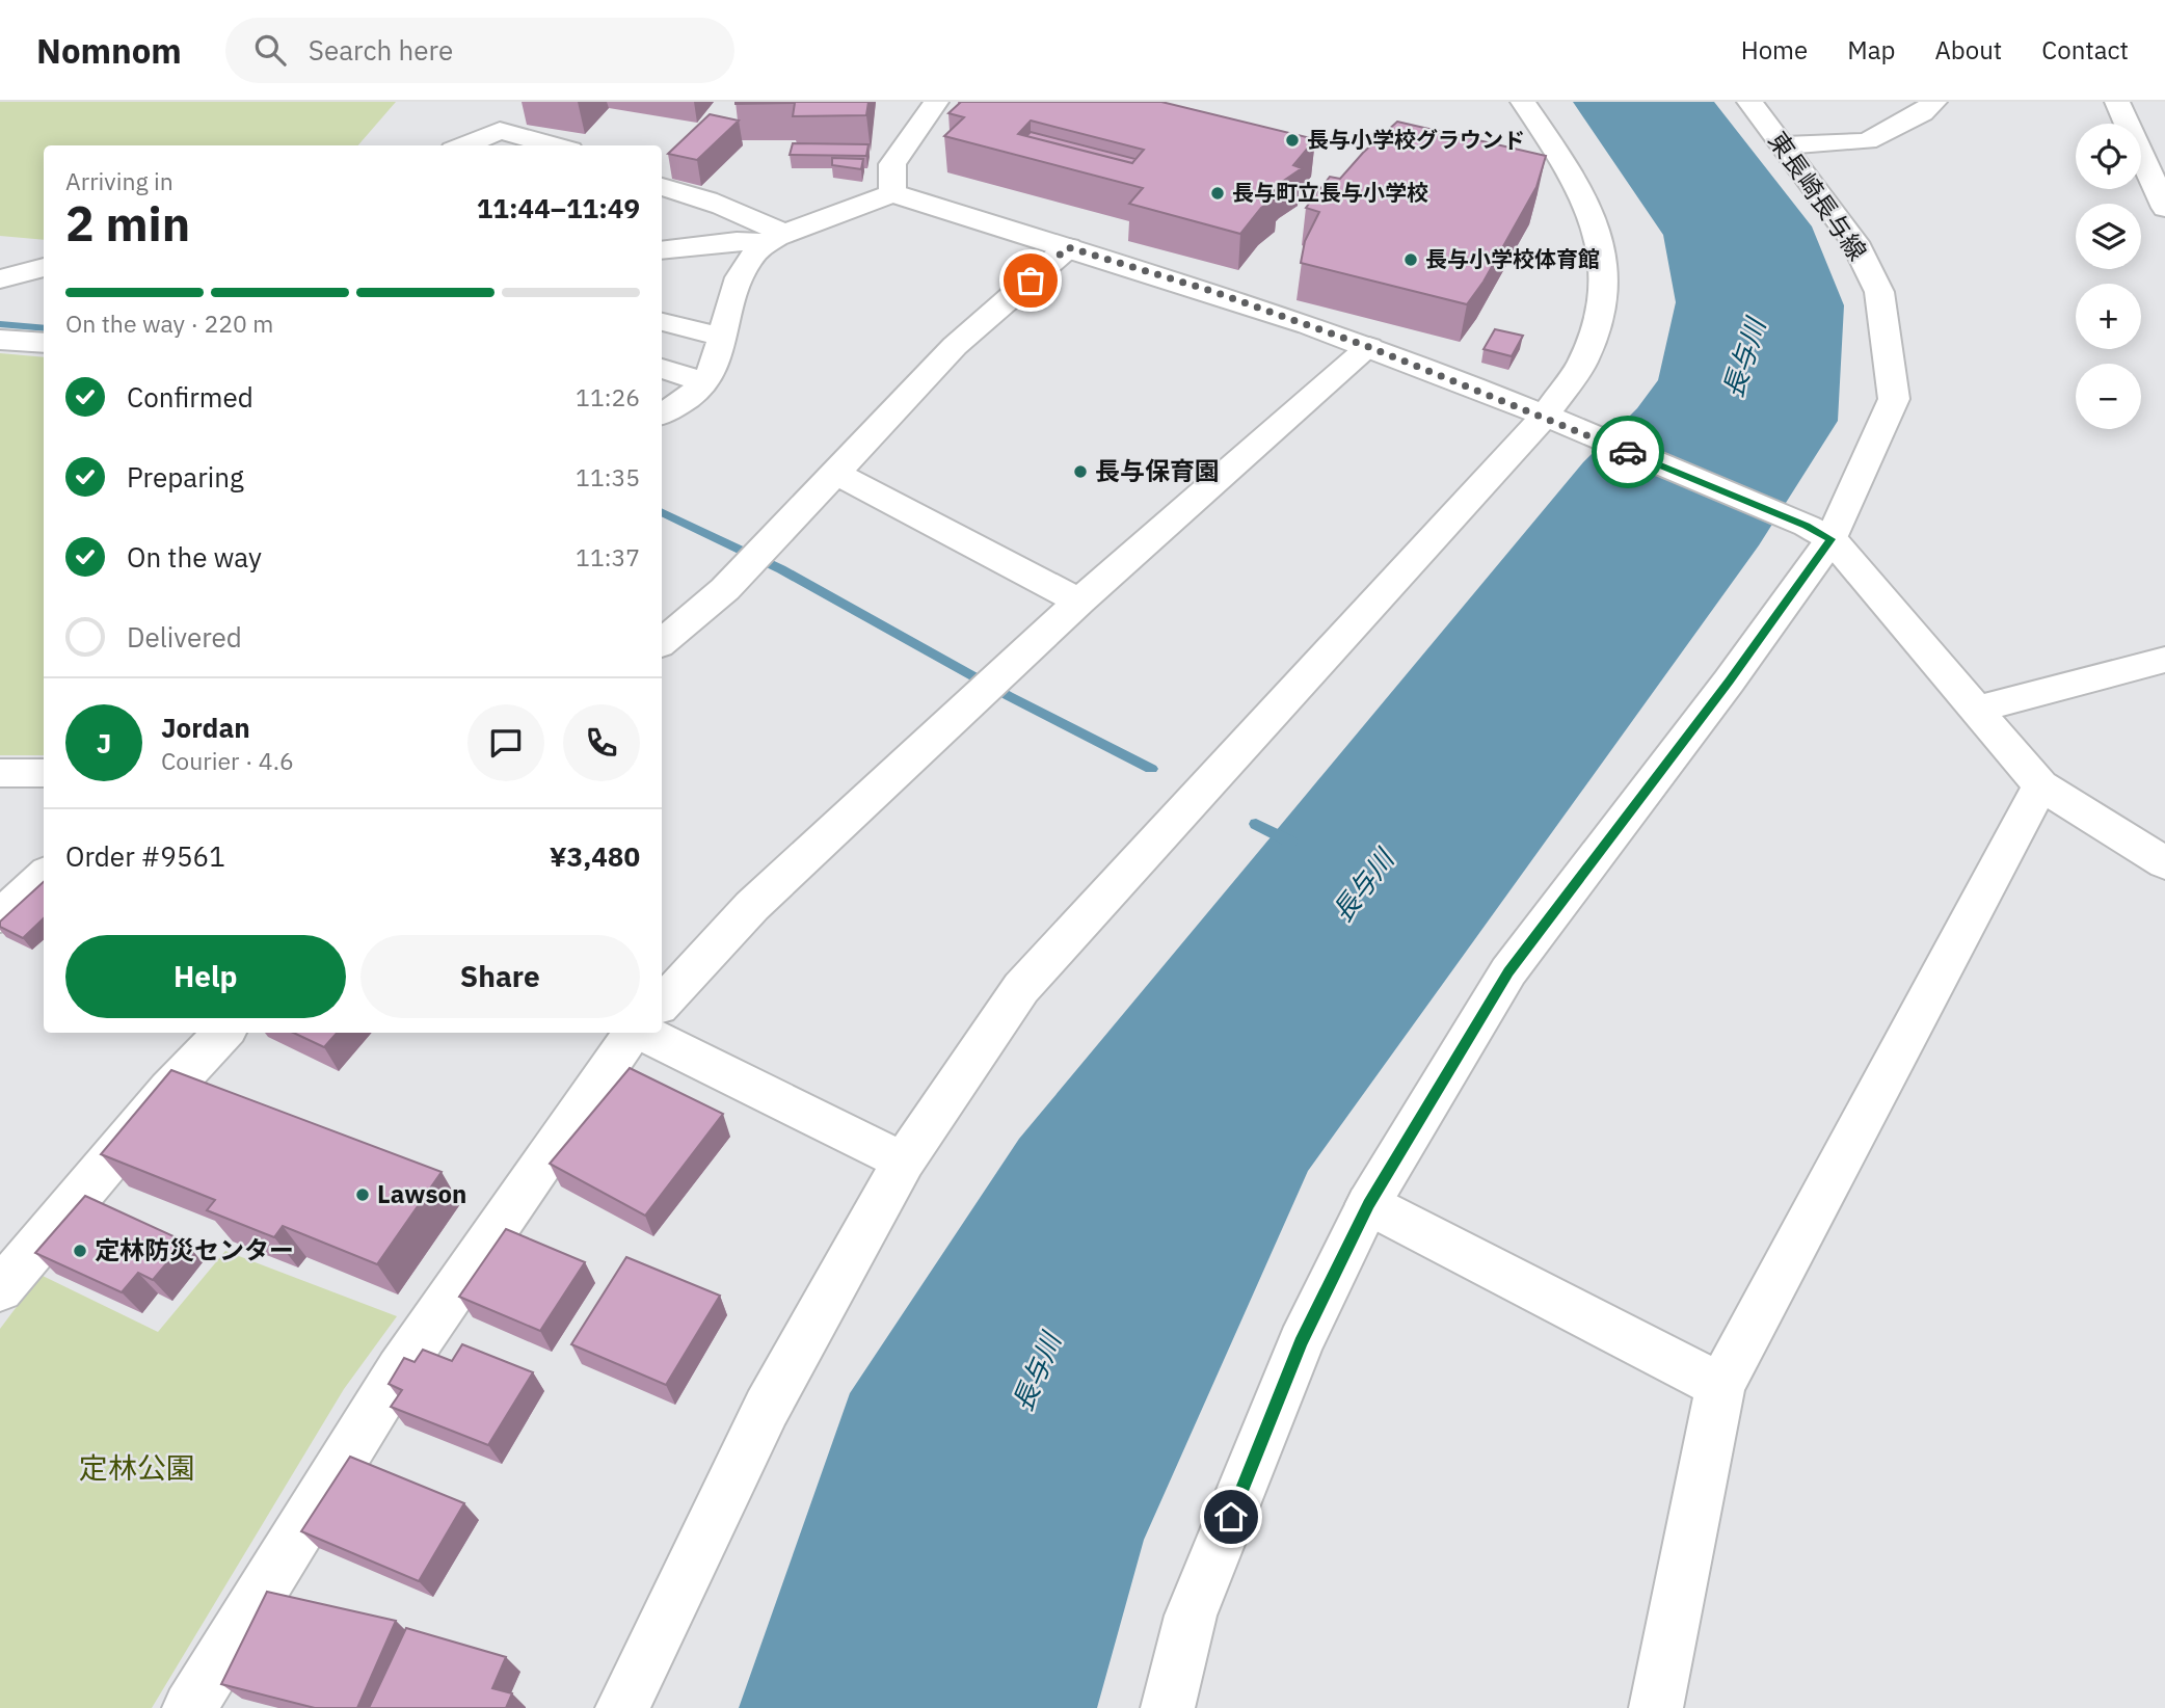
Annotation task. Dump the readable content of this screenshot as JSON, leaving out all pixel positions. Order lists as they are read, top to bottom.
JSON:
{
  "streets": {
    "street": ["東長崎長与線"]
  },
  "water": ["長与川"],
  "parks": ["定林公園"],
  "places": [
    "長与小学校グラウンド",
    "長与町立長与小学校",
    "長与小学校体育館",
    "長与保育園",
    "Lawson",
    "定林防災センター"
  ],
  "page": {
    "header": "Nomnom",
    "search": "Search here",
    "nav": [
      "Home",
      "Map",
      "About",
      "Contact"
    ],
    "map_buttons": ["+", "−"],
    "heading": ["2 min", "Arriving in", "11:44–11:49"],
    "panel": [
      "Jordan",
      "Courier · 4.6",
      "Order #9561",
      "¥3,480"
    ],
    "bar": "On the way · 220 m",
    "list": [
      ["Confirmed", "11:26"],
      ["Preparing", "11:35"],
      ["On the way", "11:37"],
      "Delivered"
    ],
    "round": "J",
    "buttons": ["Help", "Share"]
  }
}
